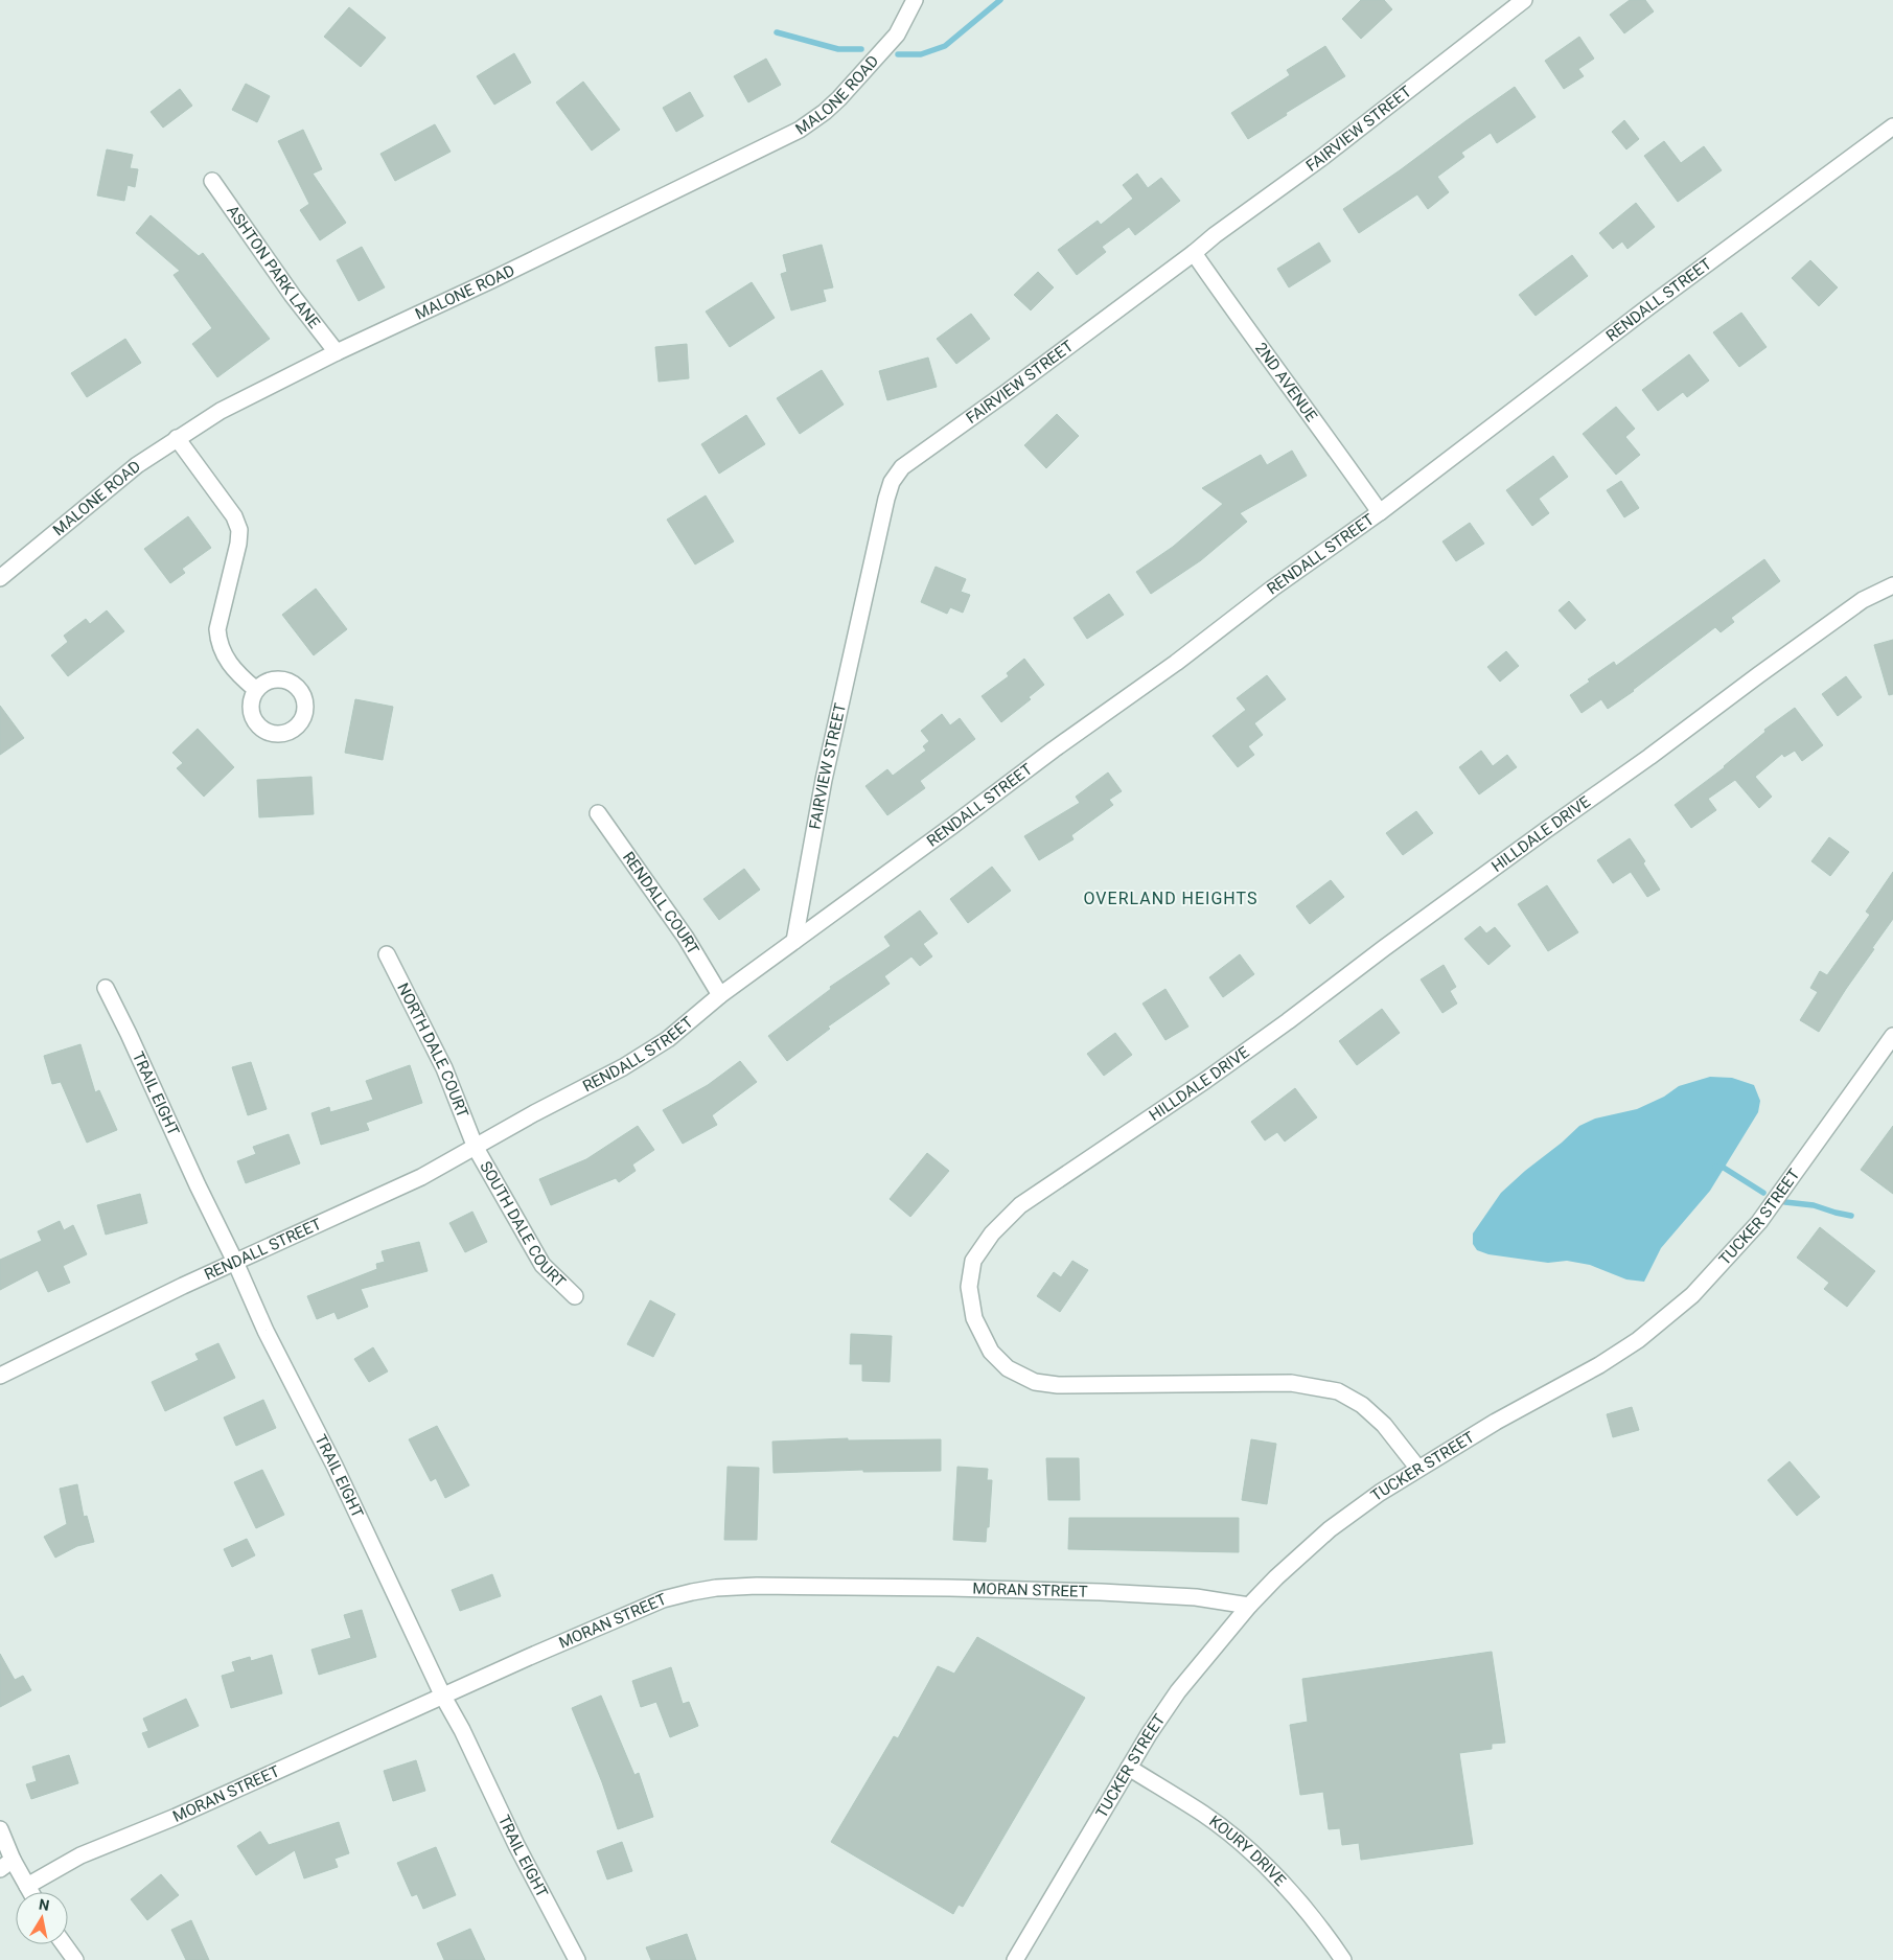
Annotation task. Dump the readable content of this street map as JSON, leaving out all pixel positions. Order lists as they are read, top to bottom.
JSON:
{
  "streets": {
    "street": [
      "MALONE ROAD",
      "FAIRVIEW STREET",
      "ASHTON PARK LANE",
      "RENDALL STREET",
      "2ND AVENUE",
      "HILLDALE DRIVE",
      "RENDALL COURT",
      "NORTH DALE COURT",
      "TRAIL EIGHT",
      "TUCKER STREET",
      "SOUTH DALE COURT",
      "MORAN STREET",
      "KOURY DRIVE"
    ]
  },
  "crossings": [
    ["MALONE ROAD", "ASHTON PARK LANE"],
    ["FAIRVIEW STREET", "RENDALL STREET"],
    ["FAIRVIEW STREET", "2ND AVENUE"],
    ["RENDALL STREET", "2ND AVENUE"],
    ["RENDALL STREET", "RENDALL COURT"],
    ["RENDALL STREET", "NORTH DALE COURT"],
    ["RENDALL STREET", "TRAIL EIGHT"],
    ["RENDALL STREET", "SOUTH DALE COURT"],
    ["HILLDALE DRIVE", "TUCKER STREET"],
    ["NORTH DALE COURT", "SOUTH DALE COURT"],
    ["TRAIL EIGHT", "MORAN STREET"],
    ["TUCKER STREET", "MORAN STREET"],
    ["TUCKER STREET", "KOURY DRIVE"]
  ],
  "districts": ["OVERLAND HEIGHTS"],
  "north": "top"
}
